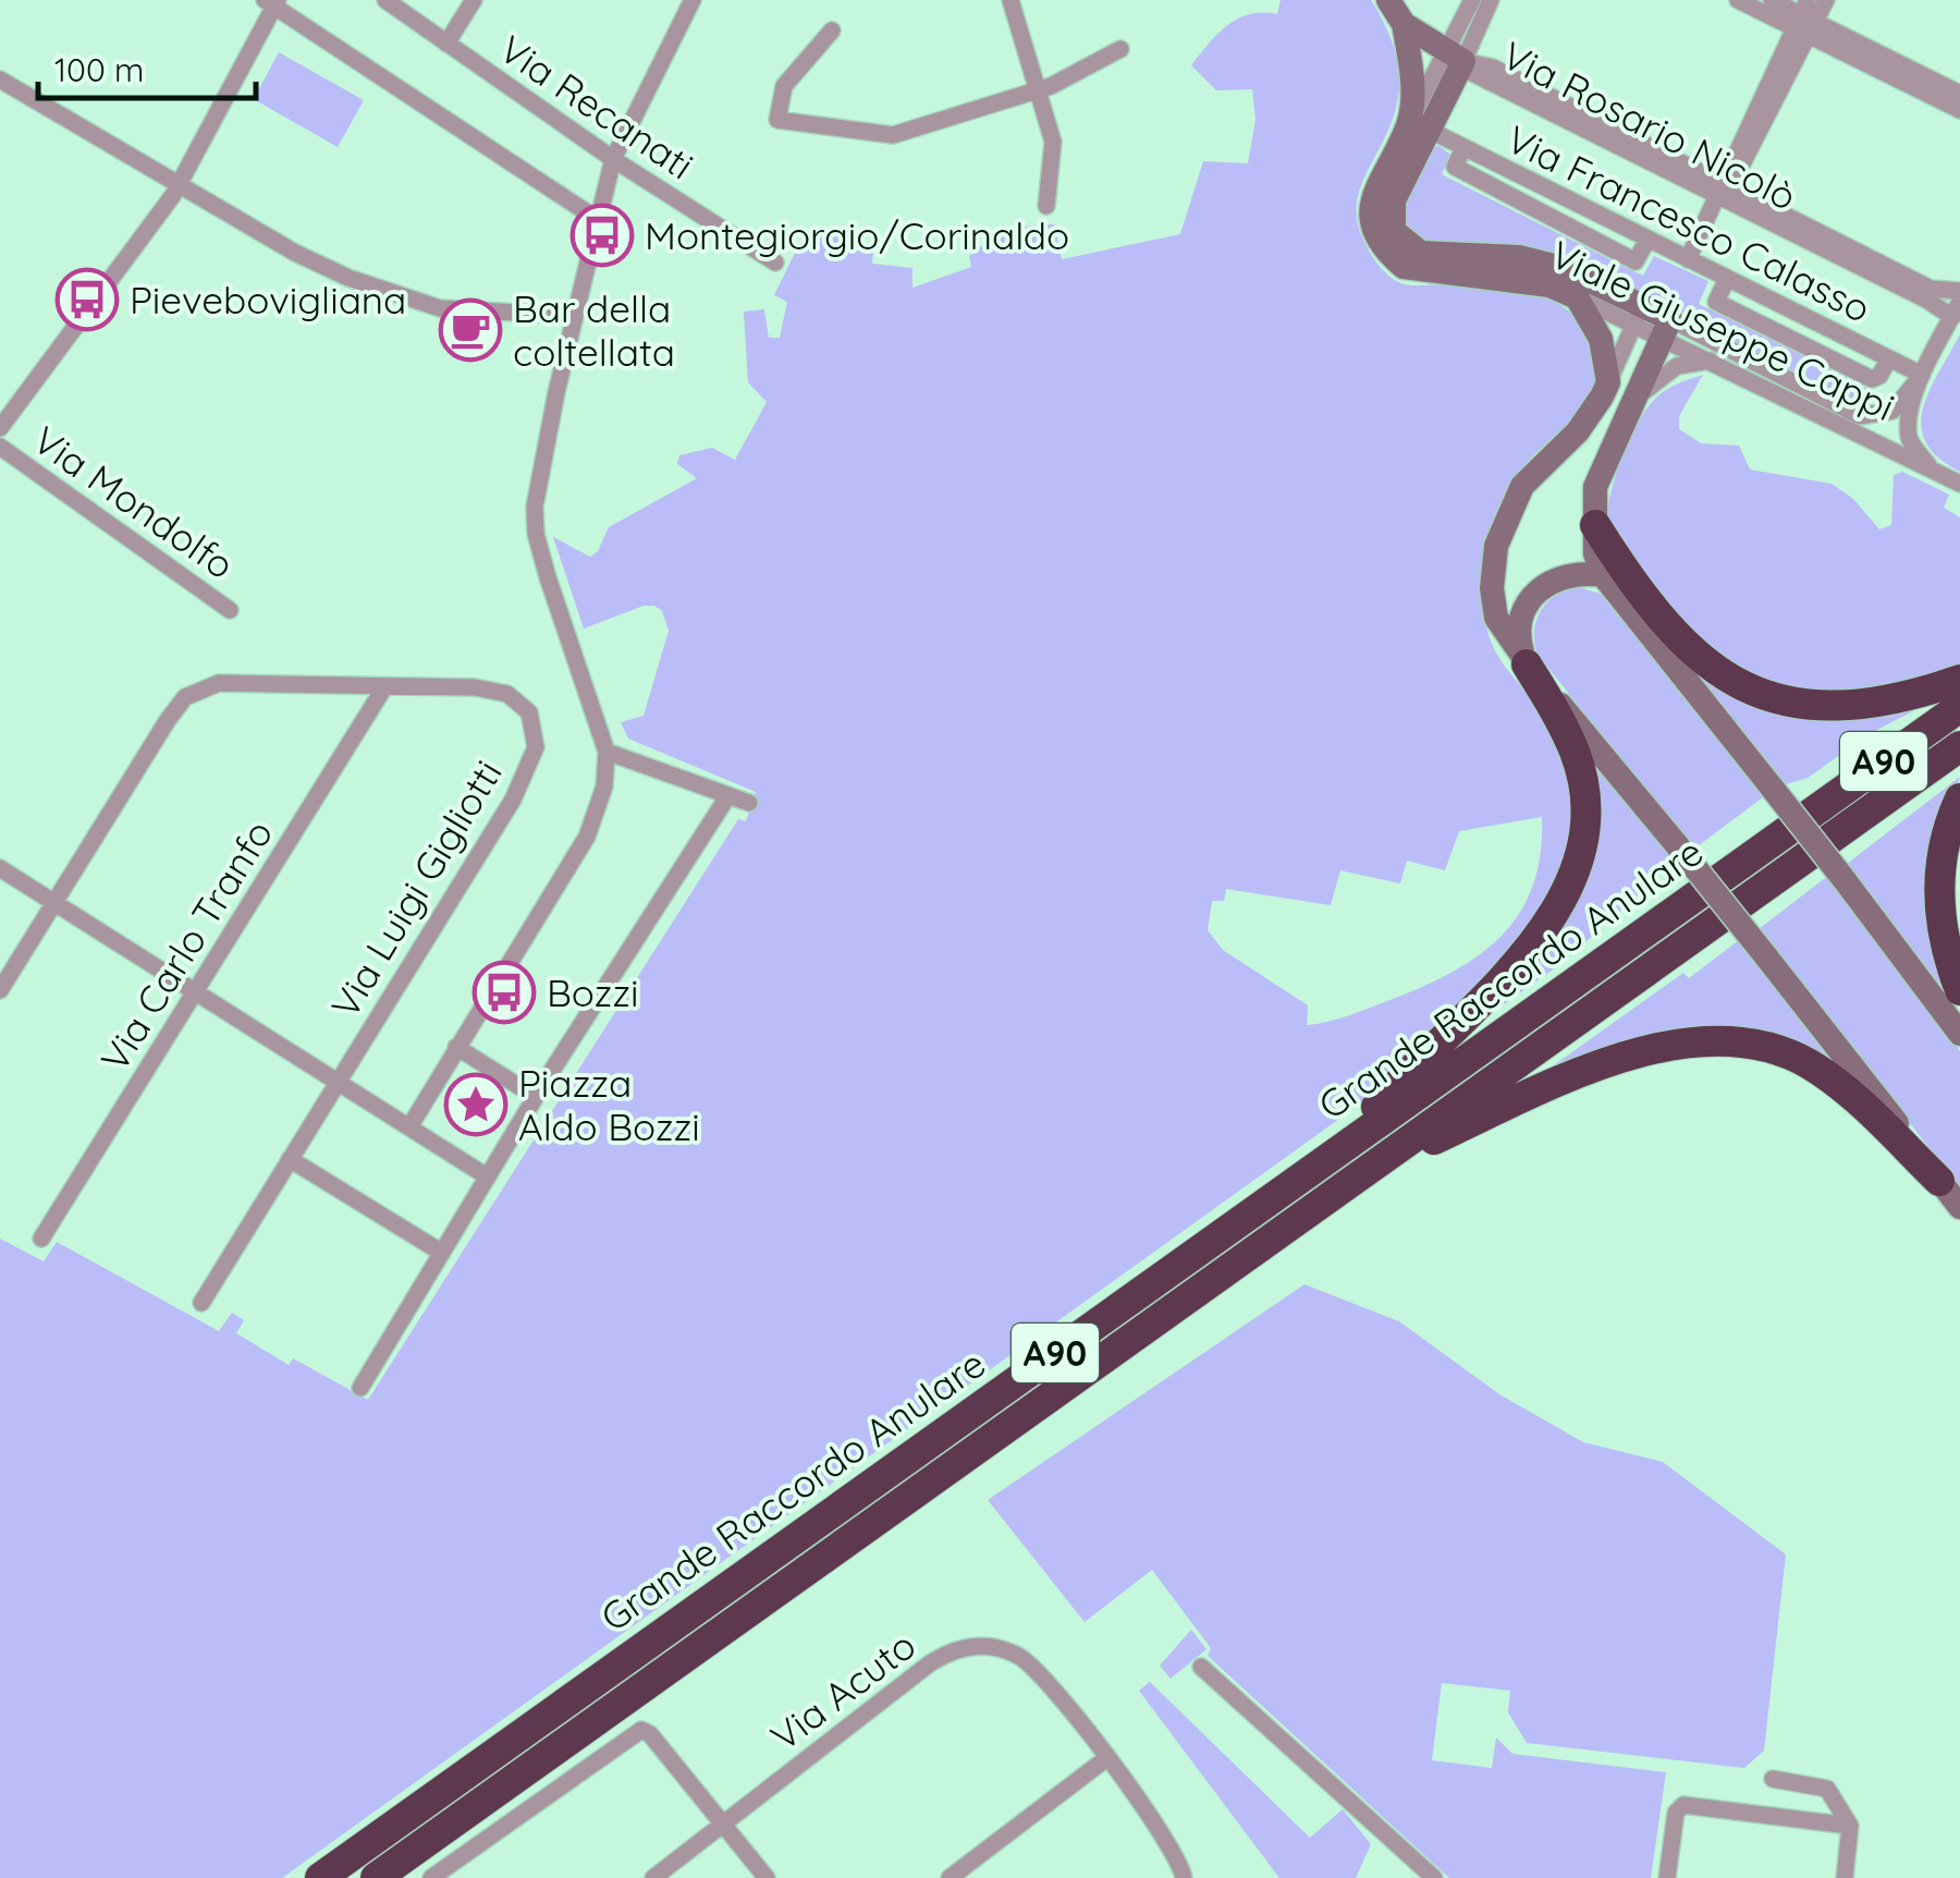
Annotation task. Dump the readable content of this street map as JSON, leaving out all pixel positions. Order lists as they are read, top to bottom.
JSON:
{
  "streets": {
    "highway": ["A90", "Grande Raccordo Anulare"],
    "street": [
      "Via Recanati",
      "Via Rosario Nicolò",
      "Via Francesco Calasso",
      "Viale Giuseppe Cappi",
      "Via Mondolfo",
      "Via Luigi Gigliotti",
      "Via Carlo Tranfo",
      "Via Acuto"
    ]
  },
  "crossings": [
    ["Via Francesco Calasso", "Viale Giuseppe Cappi"],
    ["Via Luigi Gigliotti", "Via Carlo Tranfo"]
  ],
  "places": {
    "bus stop": ["Montegiorgio/Corinaldo", "Pievebovigliana", "Bozzi"],
    "cafe": ["Bar della coltellata"],
    "place": ["Piazza Aldo Bozzi"]
  },
  "scale_bar": "100 m"
}
